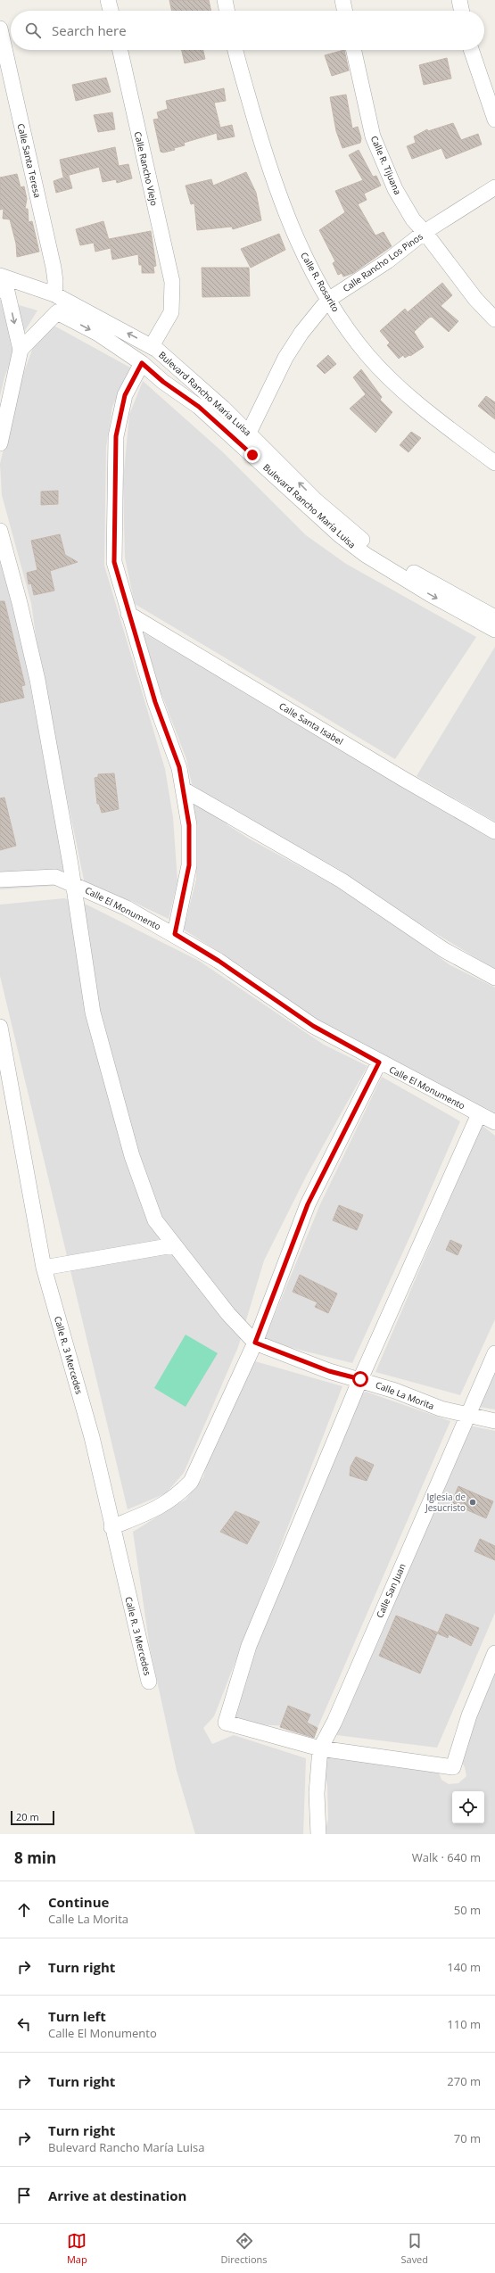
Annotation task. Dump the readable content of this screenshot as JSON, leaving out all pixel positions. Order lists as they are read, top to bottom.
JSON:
{
  "streets": {
    "street": [
      "Calle Santa Teresa",
      "Calle R. Tijuana",
      "Calle Rancho Viejo",
      "Calle Rancho Los Pinos",
      "Calle R. Rosarito",
      "Bulevard Rancho Maria Luisa",
      "Bulevard Rancho María Luisa",
      "Calle Santa Isabel",
      "Calle El Monumento",
      "Calle R. 3 Mercedes",
      "Calle La Morita",
      "Calle San Juan"
    ]
  },
  "crossings": [
    ["Calle Santa Teresa", "Bulevard Rancho Maria Luisa"],
    ["Calle R. Tijuana", "Calle Rancho Los Pinos"],
    ["Calle Rancho Viejo", "Bulevard Rancho Maria Luisa"],
    ["Calle Rancho Los Pinos", "Calle R. Rosarito"],
    ["Calle Rancho Los Pinos", "Bulevard Rancho Maria Luisa"],
    ["Calle La Morita", "Calle San Juan"]
  ],
  "one_way": ["Bulevard Rancho Maria Luisa", "Bulevard Rancho María Luisa"],
  "places": ["Iglesia de Jesucristo"],
  "scale_bar": "20 m",
  "page": {
    "search": "Search here",
    "scale": "20 m",
    "heading": ["8 min", "Walk · 640 m"],
    "list": [
      ["Continue", "Calle La Morita", "50 m"],
      ["Turn right", "140 m"],
      ["Turn left", "Calle El Monumento", "110 m"],
      ["Turn right", "270 m"],
      ["Turn right", "Bulevard Rancho María Luisa", "70 m"],
      "Arrive at destination"
    ],
    "nav": ["Map", "Directions", "Saved"]
  }
}
